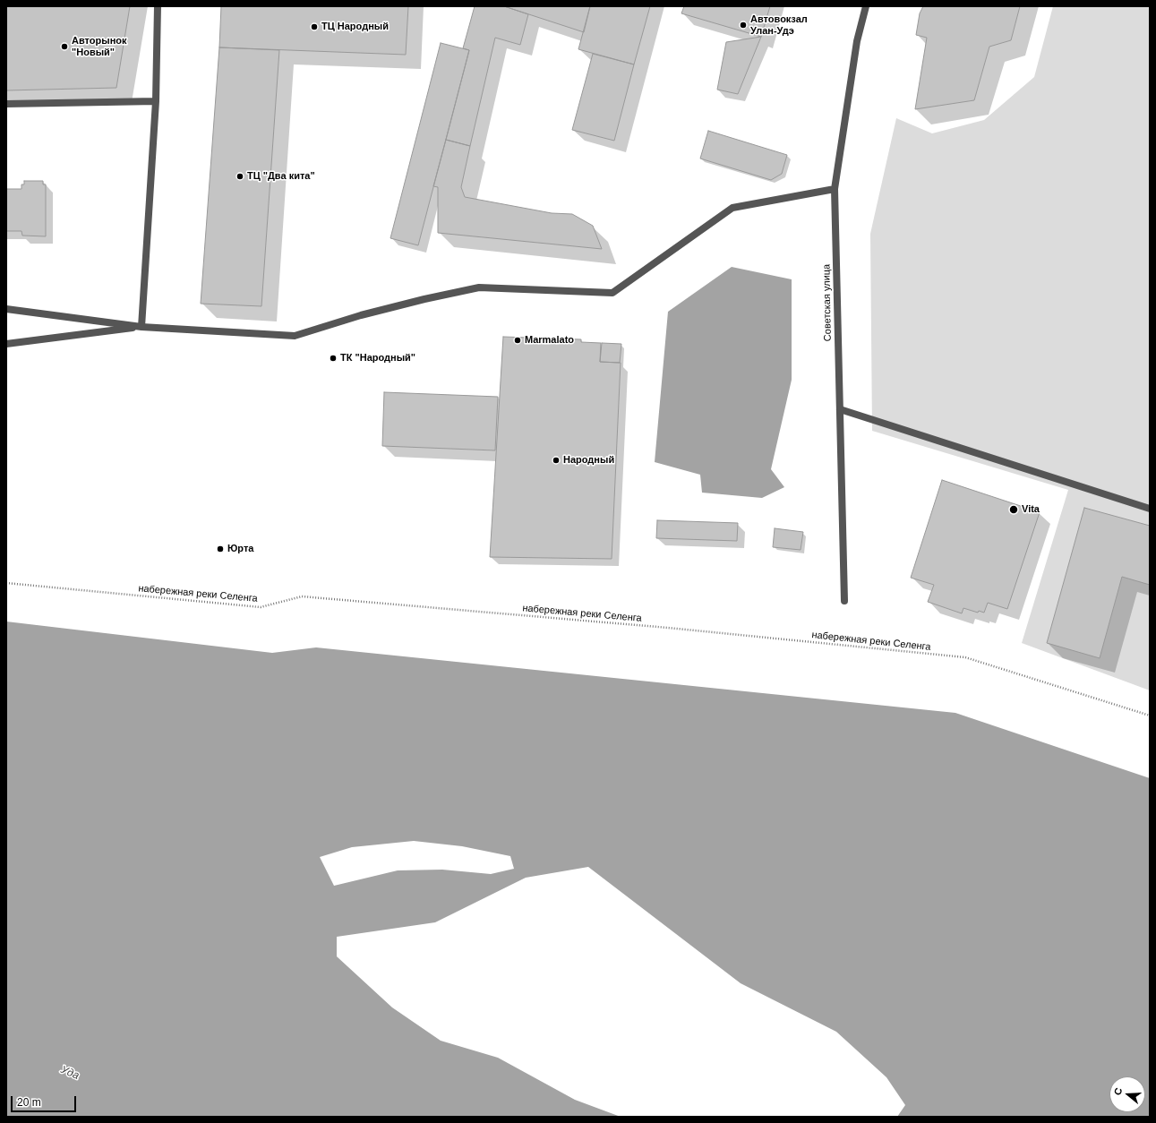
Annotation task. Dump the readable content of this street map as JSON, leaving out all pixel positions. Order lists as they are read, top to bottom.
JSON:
{
  "streets": {
    "street": ["Советская улица"],
    "path": ["набережная реки Селенга"]
  },
  "water": ["Уда"],
  "places": [
    "Автовокзал Улан-Удэ",
    "ТЦ Народный",
    "Авторынок \"Новый\"",
    "ТЦ \"Два кита\"",
    "Marmalato",
    "ТК \"Народный\"",
    "Народный",
    "Vita",
    "Юрта"
  ],
  "scale_bar": "20 m",
  "north": "left"
}
